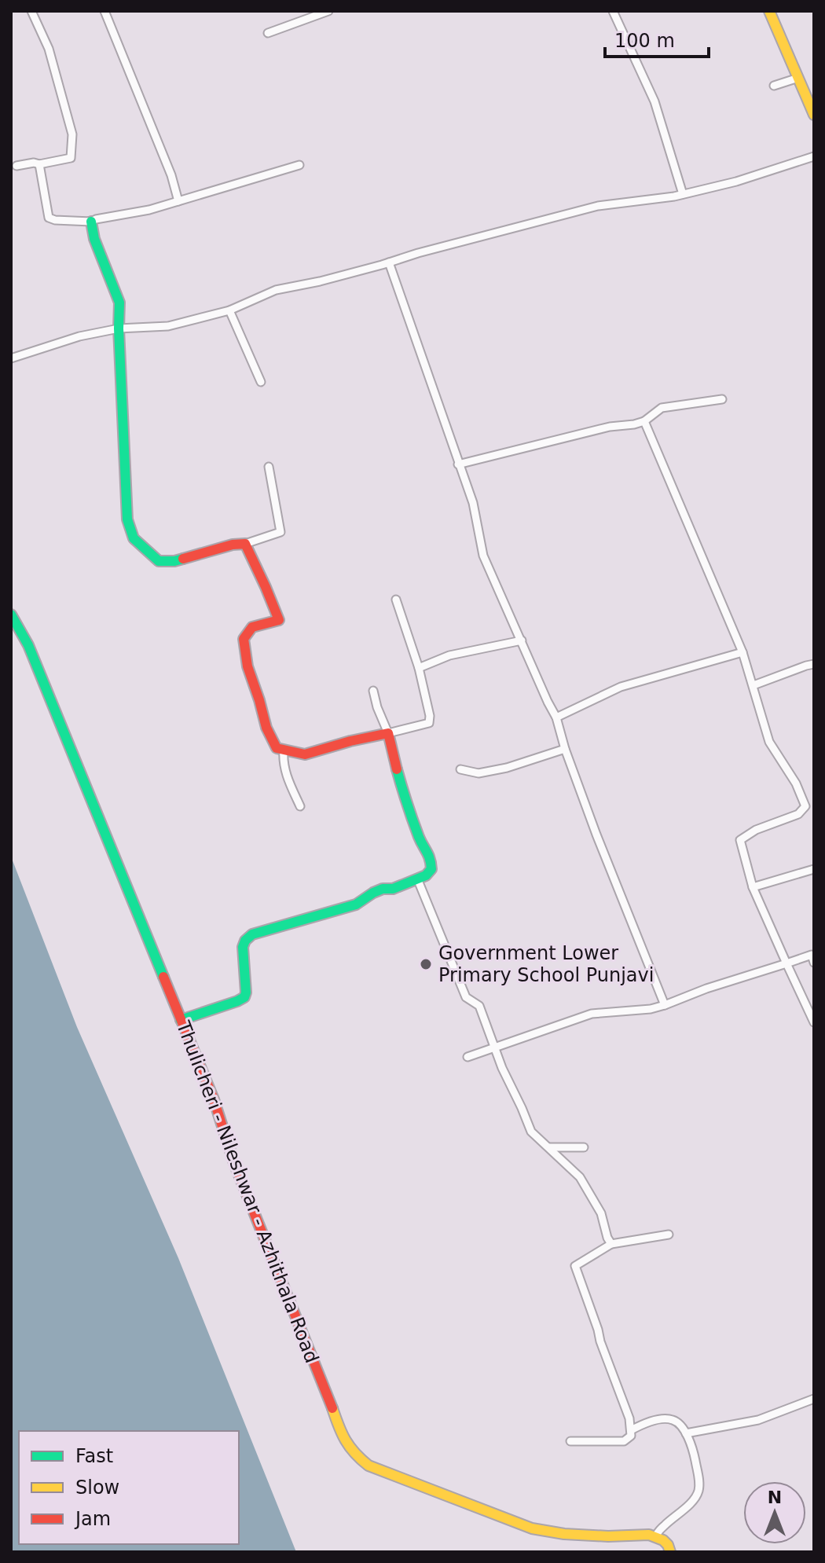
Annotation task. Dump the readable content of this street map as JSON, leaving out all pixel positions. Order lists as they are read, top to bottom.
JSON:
{
  "streets": {
    "main road": ["Thulicheri - Nileshwar - Azhithala Road"]
  },
  "places": ["Government Lower Primary School Punjavi"],
  "legend": ["Fast", "Slow", "Jam"],
  "scale_bar": "100 m",
  "north": "top"
}
